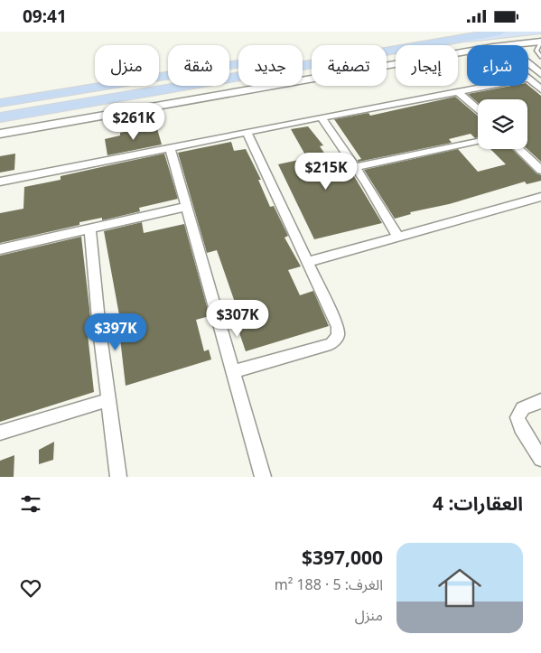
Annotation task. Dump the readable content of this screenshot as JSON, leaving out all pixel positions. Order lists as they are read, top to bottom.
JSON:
{
  "page": {
    "status": "09:41",
    "chip": [
      "شراء",
      "إيجار",
      "تصفية",
      "جديد",
      "شقة",
      "منزل"
    ],
    "price": [
      "$261K",
      "$215K",
      "$307K",
      "$397K"
    ],
    "heading": "العقارات: 4",
    "list": [
      {
        "name": "$397,000",
        "note": "الغرف: 5 · 188 m² · منزل"
      }
    ]
  }
}
